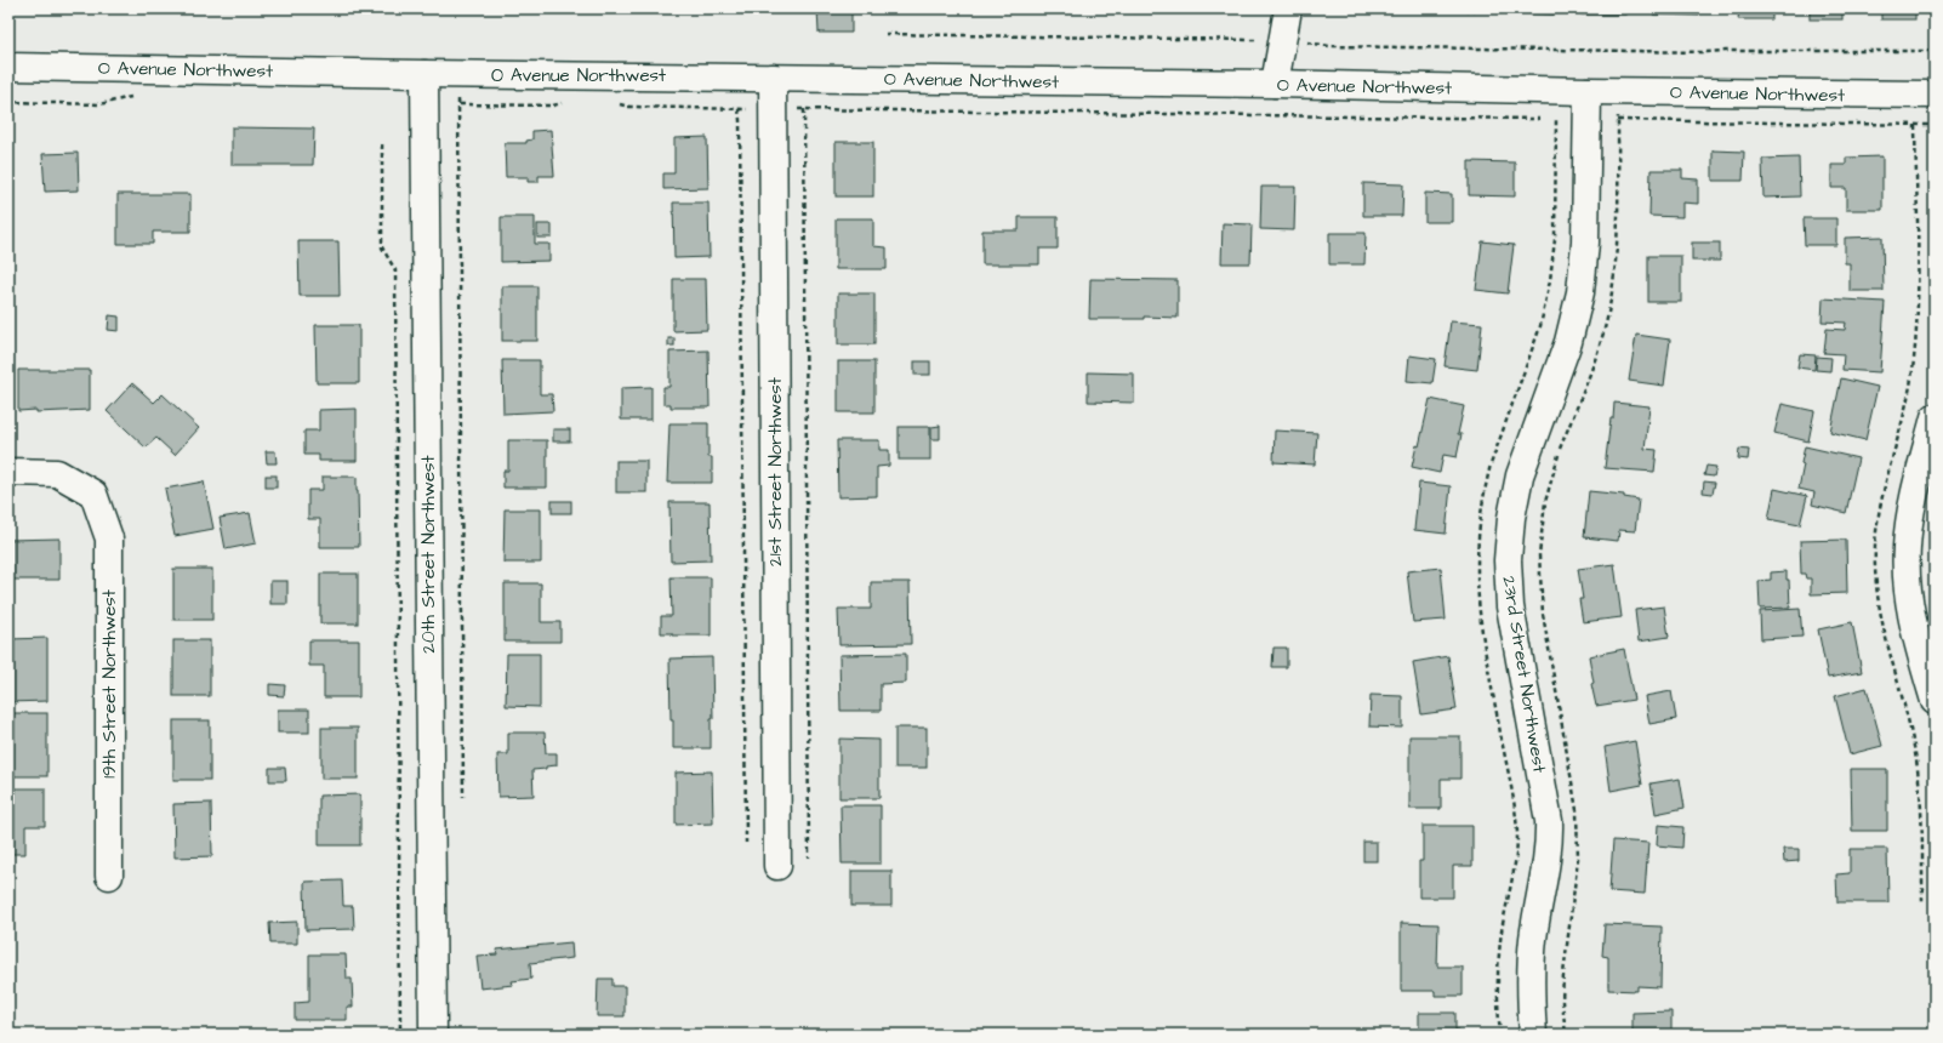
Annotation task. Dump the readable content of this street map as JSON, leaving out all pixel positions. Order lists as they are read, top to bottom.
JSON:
{
  "streets": {
    "street": [
      "O Avenue Northwest",
      "21st Street Northwest",
      "20th Street Northwest",
      "23rd Street Northwest",
      "19th Street Northwest"
    ]
  },
  "crossings": [
    ["O Avenue Northwest", "21st Street Northwest"],
    ["O Avenue Northwest", "20th Street Northwest"],
    ["O Avenue Northwest", "23rd Street Northwest"]
  ]
}
